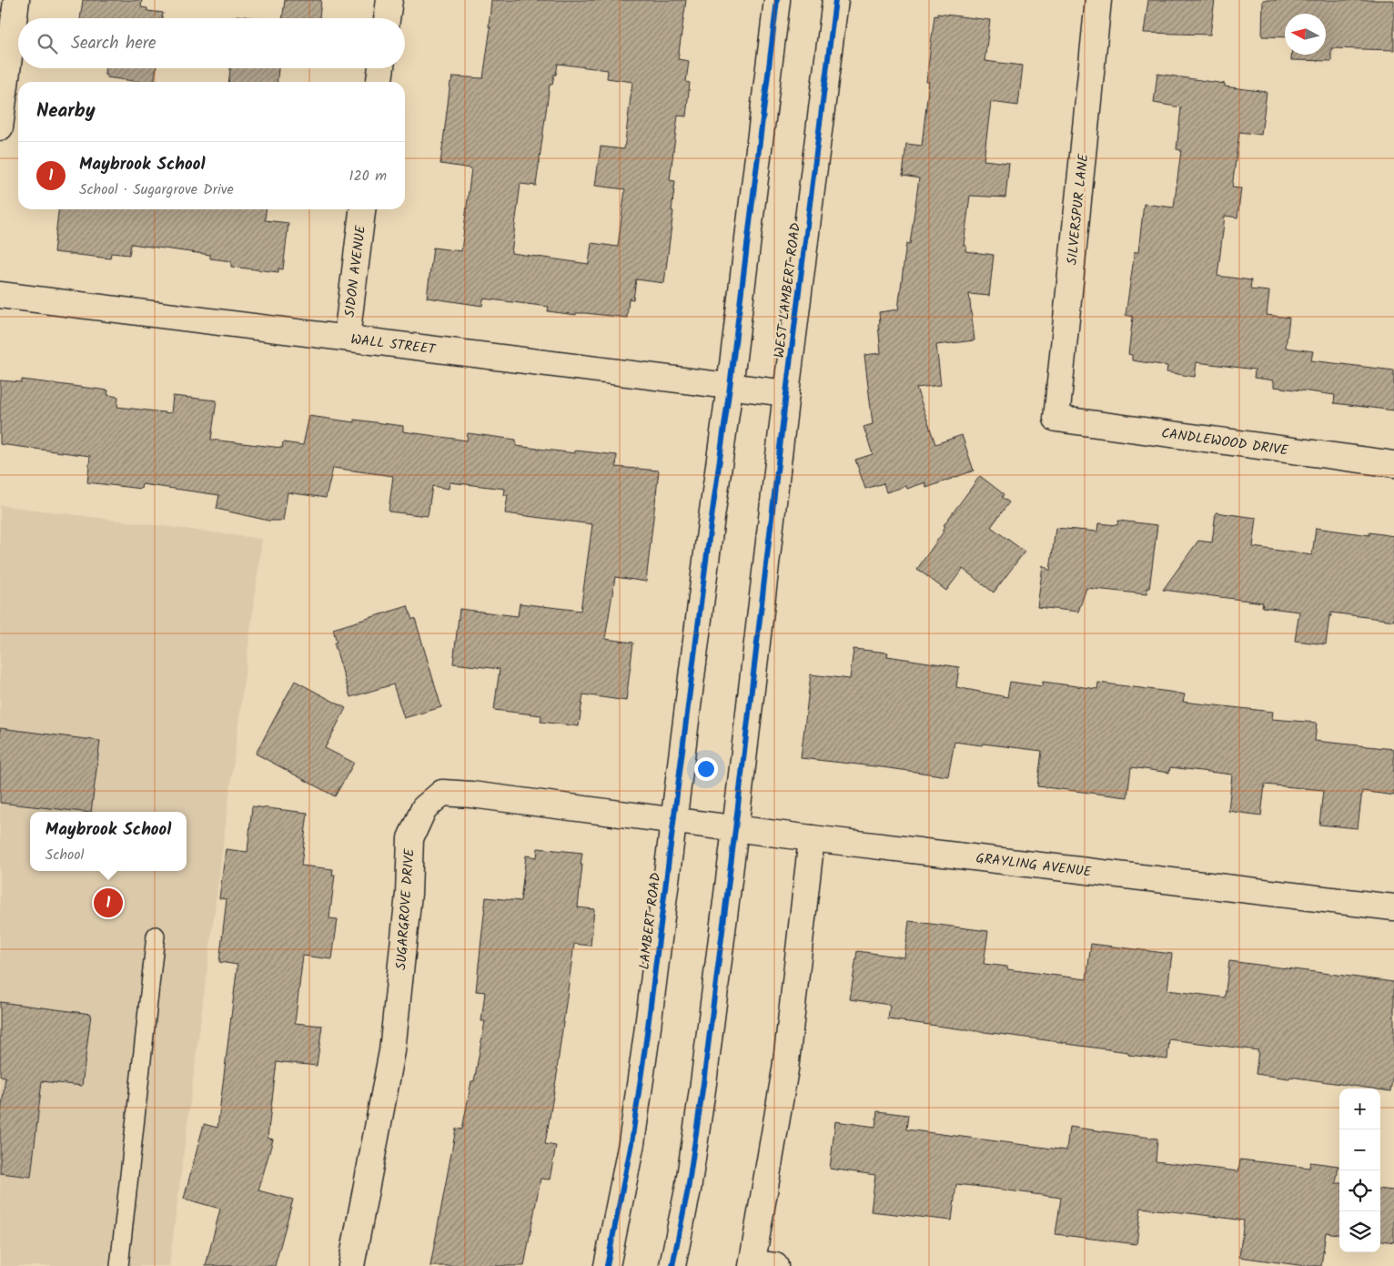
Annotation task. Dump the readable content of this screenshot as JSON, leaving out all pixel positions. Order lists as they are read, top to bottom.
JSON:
{
  "streets": {
    "street": [
      "SILVERSPUR LANE",
      "SIDON AVENUE",
      "WEST LAMBERT ROAD",
      "WALL STREET",
      "CANDLEWOOD DRIVE",
      "GRAYLING AVENUE",
      "SUGARGROVE DRIVE",
      "LAMBERT ROAD"
    ]
  },
  "crossings": [
    ["SILVERSPUR LANE", "CANDLEWOOD DRIVE"],
    ["SIDON AVENUE", "WALL STREET"],
    ["WEST LAMBERT ROAD", "WALL STREET"],
    ["WEST LAMBERT ROAD", "GRAYLING AVENUE"],
    ["WALL STREET", "LAMBERT ROAD"],
    ["GRAYLING AVENUE", "SUGARGROVE DRIVE"],
    ["GRAYLING AVENUE", "LAMBERT ROAD"],
    ["SUGARGROVE DRIVE", "LAMBERT ROAD"]
  ],
  "north": "left",
  "page": {
    "search": "Search here",
    "heading": "Nearby",
    "list": [
      {
        "mark": "1",
        "name": "Maybrook School",
        "note": "School · Sugargrove Drive",
        "value": "120 m"
      }
    ],
    "popup": ["Maybrook School", "School"],
    "pins": "1",
    "map_buttons": ["+", "−"]
  }
}
